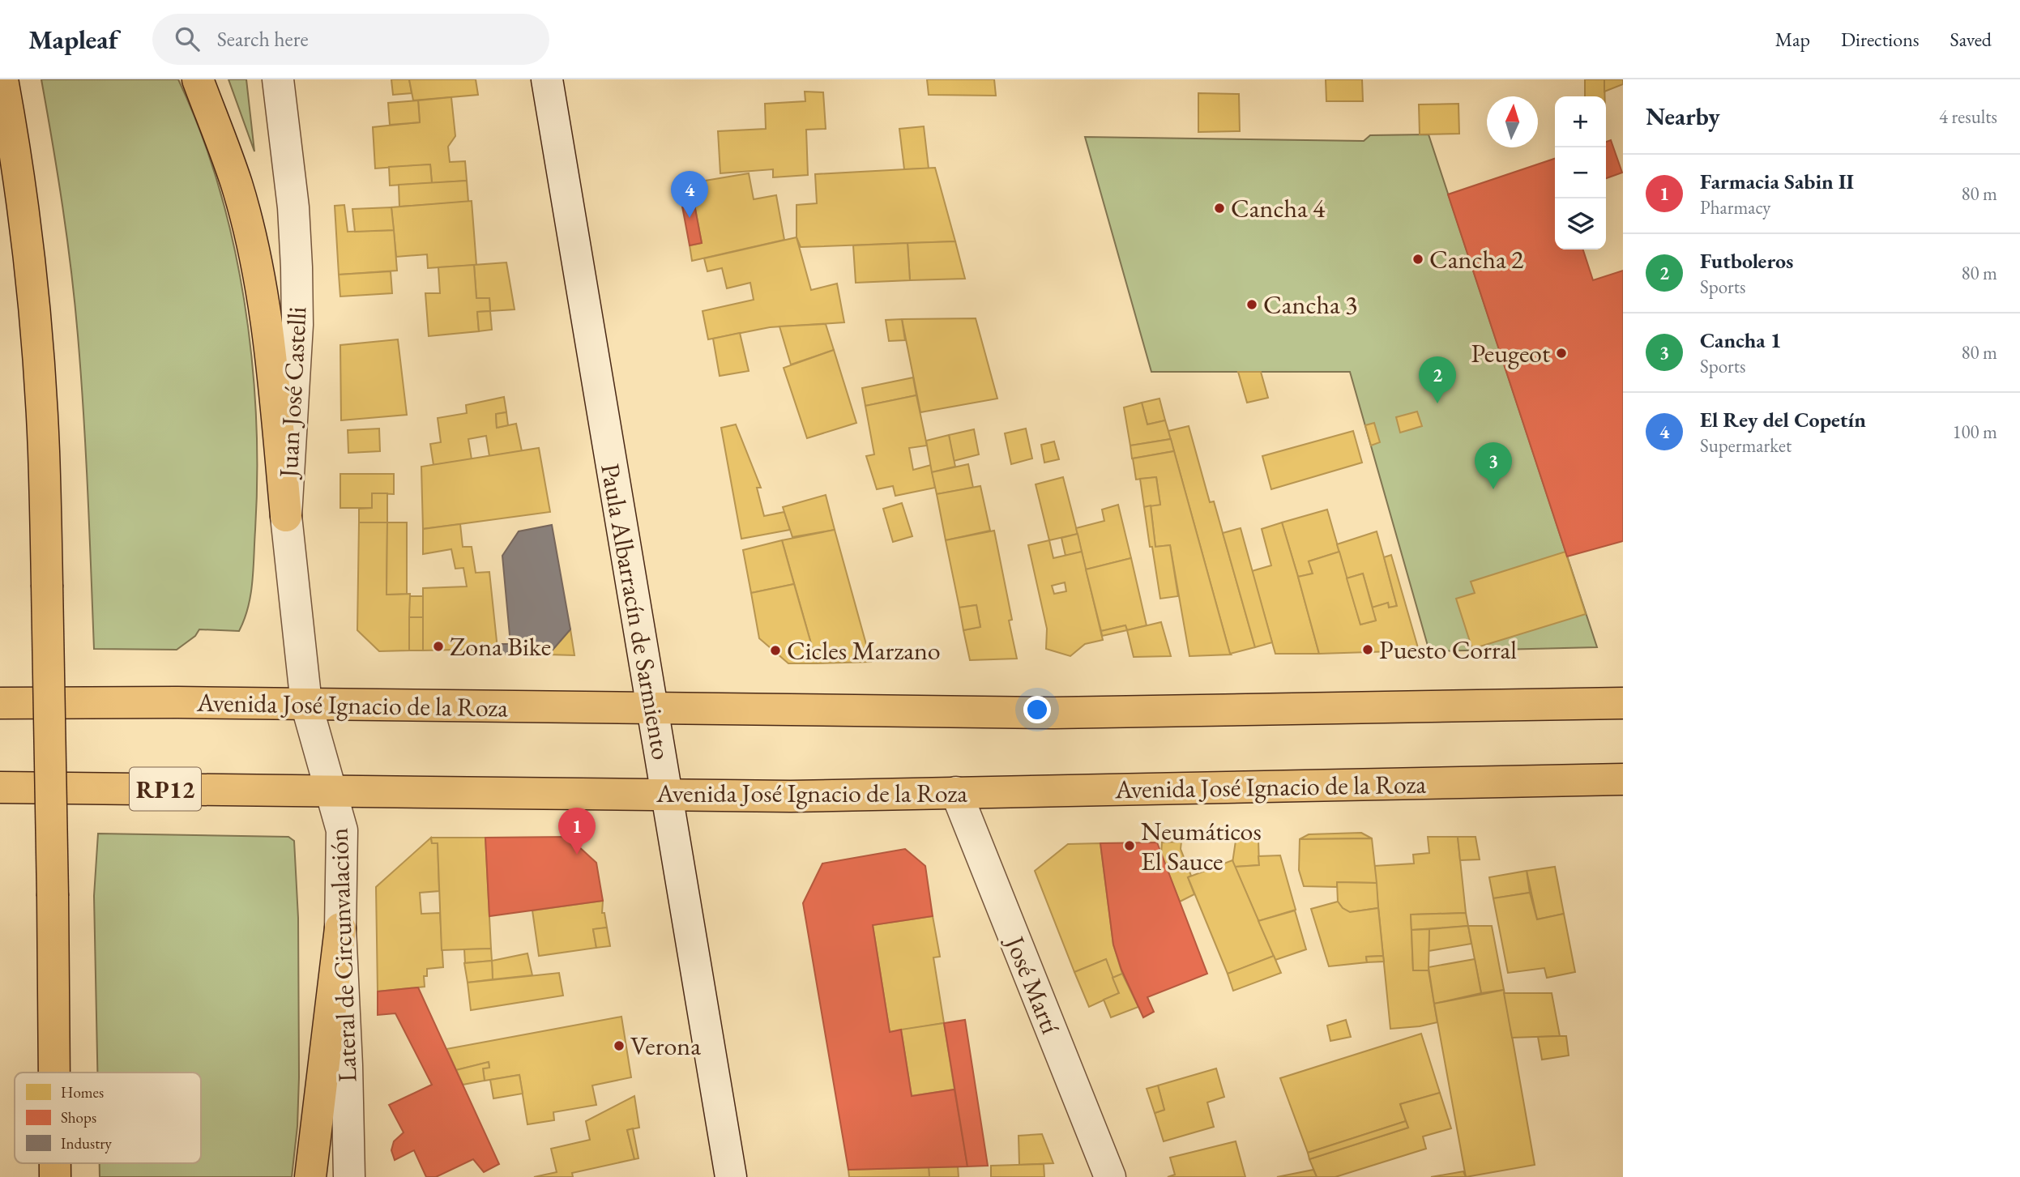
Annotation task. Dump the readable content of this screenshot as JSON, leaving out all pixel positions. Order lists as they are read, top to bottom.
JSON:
{
  "streets": {
    "main road": ["Avenida José Ignacio de la Roza", "RP12"],
    "street": [
      "Juan José Castelli",
      "Paula Albarracín de Sarmiento",
      "Lateral de Circunvalación",
      "José Martí"
    ]
  },
  "crossings": [
    ["Juan José Castelli", "Avenida José Ignacio de la Roza"],
    ["Juan José Castelli", "Lateral de Circunvalación"],
    ["Paula Albarracín de Sarmiento", "Avenida José Ignacio de la Roza"],
    ["Avenida José Ignacio de la Roza", "Lateral de Circunvalación"],
    ["Avenida José Ignacio de la Roza", "José Martí"]
  ],
  "places": [
    "Cancha 4",
    "Cancha 2",
    "Cancha 3",
    "Peugeot",
    "Zona Bike",
    "Puesto Corral",
    "Cicles Marzano",
    "Neumáticos El Sauce",
    "Verona"
  ],
  "legend": ["Homes", "Shops", "Industry"],
  "north": "top",
  "page": {
    "header": "Mapleaf",
    "search": "Search here",
    "nav": ["Map", "Directions", "Saved"],
    "heading": ["Nearby", "4 results"],
    "map_buttons": ["+", "−"],
    "list": [
      {
        "mark": "1",
        "name": "Farmacia Sabin II",
        "note": "Pharmacy",
        "value": "80 m"
      },
      {
        "mark": "2",
        "name": "Futboleros",
        "note": "Sports",
        "value": "80 m"
      },
      {
        "mark": "3",
        "name": "Cancha 1",
        "note": "Sports",
        "value": "80 m"
      },
      {
        "mark": "4",
        "name": "El Rey del Copetín",
        "note": "Supermarket",
        "value": "100 m"
      }
    ],
    "pins": [
      "4",
      "2",
      "3",
      "1"
    ]
  }
}
